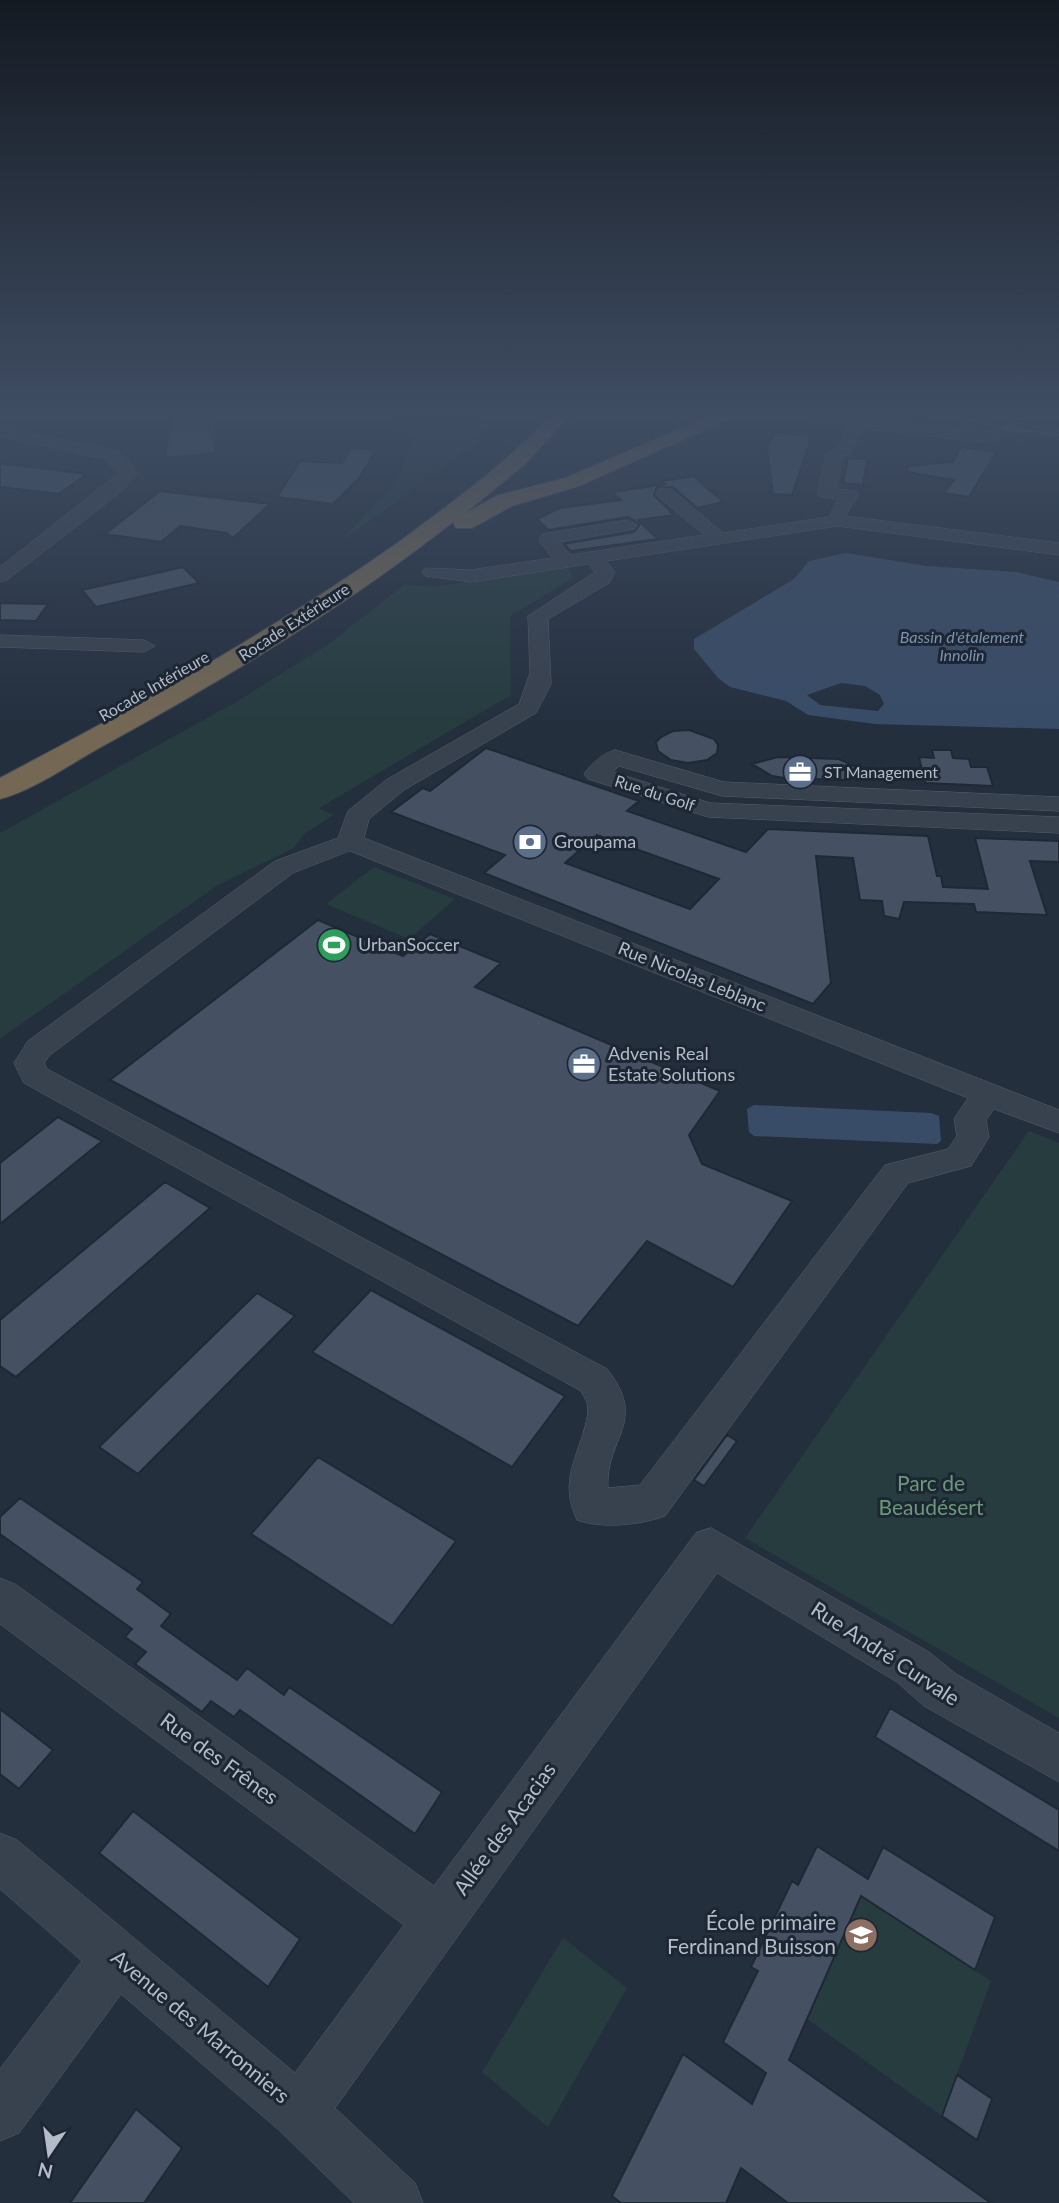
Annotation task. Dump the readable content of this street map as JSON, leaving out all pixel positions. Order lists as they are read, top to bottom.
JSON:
{
  "streets": {
    "highway": ["Rocade Extérieure", "Rocade Intérieure"],
    "street": [
      "Rue du Golf",
      "Rue Nicolas Leblanc",
      "Rue André Curvale",
      "Rue des Frênes",
      "Allée des Acacias",
      "Avenue des Marronniers"
    ]
  },
  "crossings": [
    ["Rue André Curvale", "Allée des Acacias"],
    ["Rue des Frênes", "Allée des Acacias"],
    ["Allée des Acacias", "Avenue des Marronniers"]
  ],
  "water": ["Bassin d'étalement Innolin"],
  "parks": ["Parc de Beaudésert"],
  "places": {
    "office": ["ST Management", "Advenis Real Estate Solutions"],
    "bank": ["Groupama"],
    "sports": ["UrbanSoccer"],
    "school or university": ["École primaire Ferdinand Buisson"]
  },
  "north": "bottom"
}
